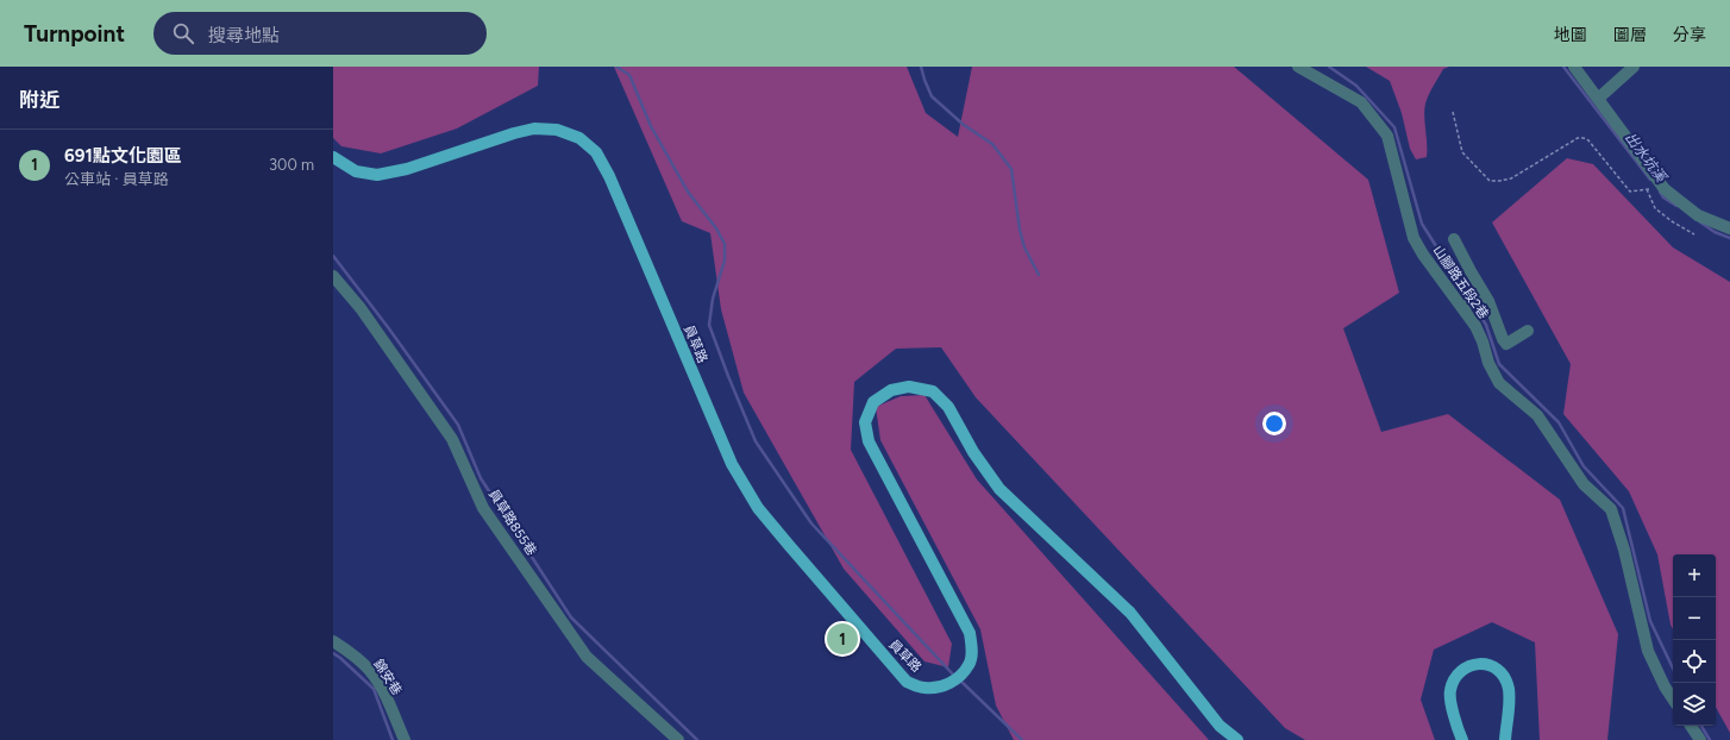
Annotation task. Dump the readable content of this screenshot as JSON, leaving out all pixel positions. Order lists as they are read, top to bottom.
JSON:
{
  "streets": {
    "main road": ["員草路"],
    "street": ["山腳路五段2巷", "員草路855巷", "錦安巷"]
  },
  "water": ["出水坑溪"],
  "page": {
    "header": "Turnpoint",
    "search": "搜尋地點",
    "nav": ["地圖", "圖層", "分享"],
    "heading": "附近",
    "list": [
      {
        "mark": "1",
        "name": "691點文化園區",
        "note": "公車站 · 員草路",
        "value": "300 m"
      }
    ],
    "map_buttons": ["+", "−"],
    "pins": "1"
  }
}
